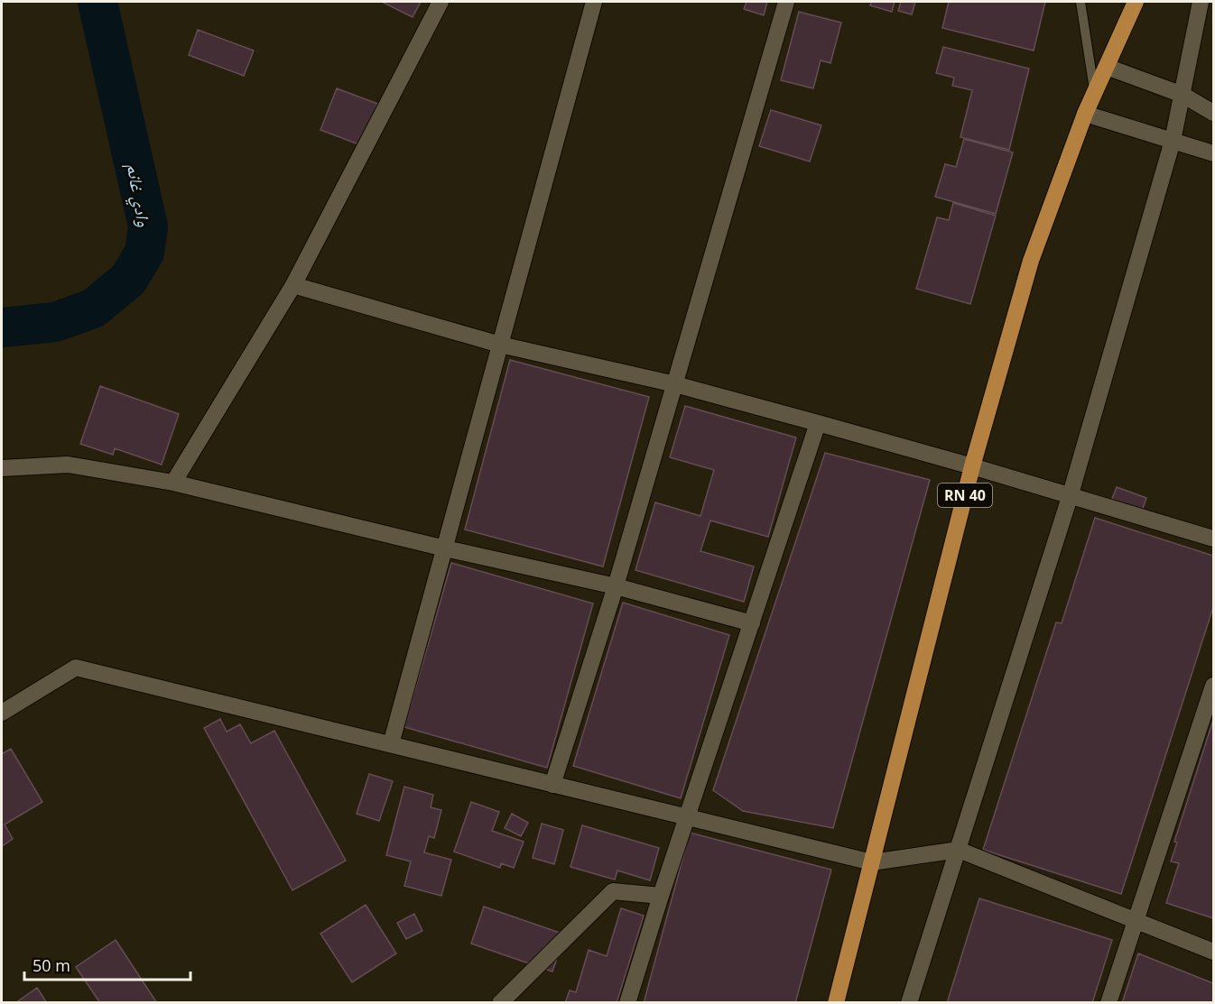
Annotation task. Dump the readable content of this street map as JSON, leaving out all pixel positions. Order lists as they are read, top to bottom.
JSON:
{
  "streets": {
    "main road": ["RN 40"]
  },
  "water": ["وادي غانم"],
  "scale_bar": "50 m"
}
